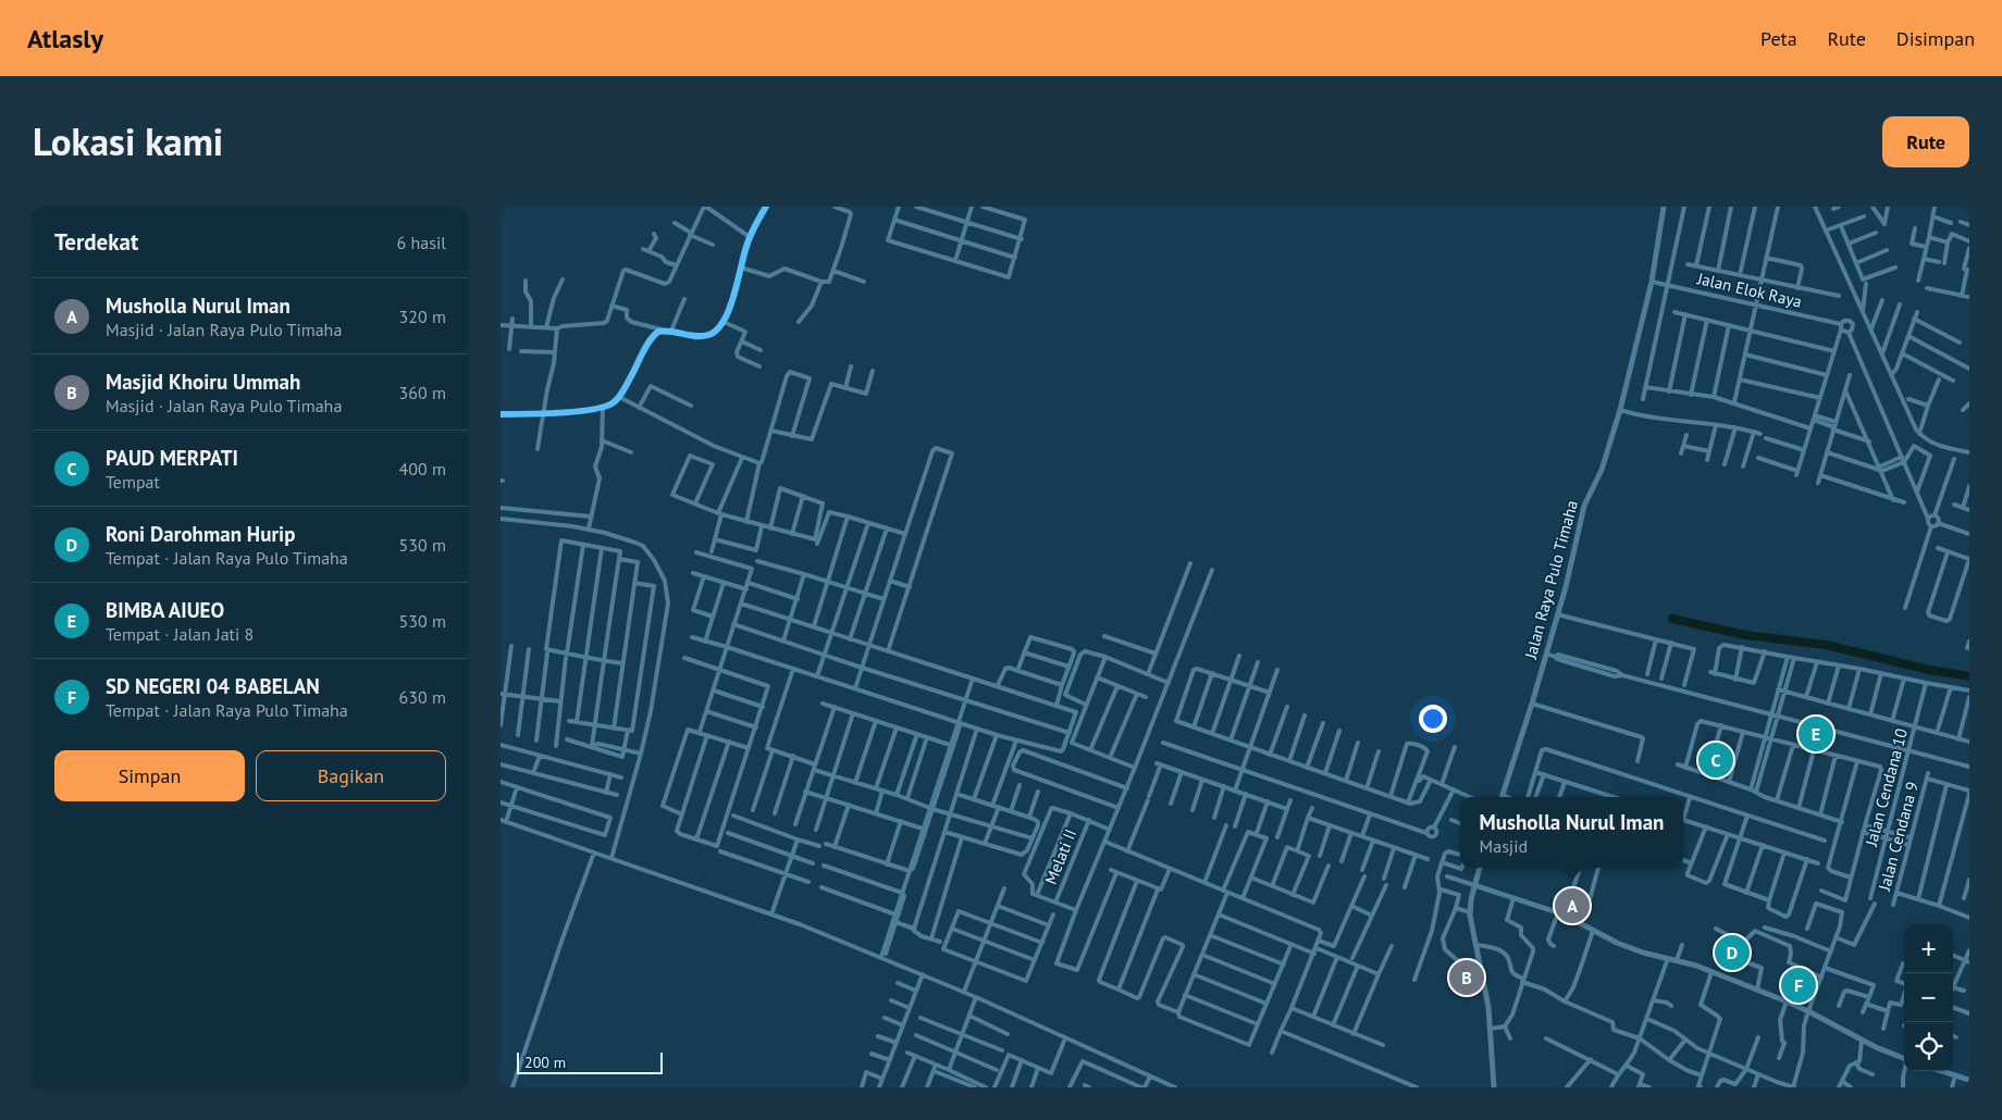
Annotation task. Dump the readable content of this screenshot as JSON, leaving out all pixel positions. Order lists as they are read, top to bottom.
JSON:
{
  "streets": {
    "street": [
      "Jalan Elok Raya",
      "Jalan Raya Pulo Timaha",
      "Jalan Cendana 10",
      "Jalan Cendana 9",
      "Melati II"
    ]
  },
  "crossings": [
    ["Jalan Elok Raya", "Jalan Raya Pulo Timaha"]
  ],
  "scale_bar": "200 m",
  "page": {
    "header": "Atlasly",
    "nav": ["Peta", "Rute", "Disimpan"],
    "title": "Lokasi kami",
    "buttons": [
      "Rute",
      ["Simpan", "Bagikan"]
    ],
    "heading": ["Terdekat", "6 hasil"],
    "list": [
      {
        "mark": "A",
        "name": "Musholla Nurul Iman",
        "note": "Masjid · Jalan Raya Pulo Timaha",
        "value": "320 m"
      },
      {
        "mark": "B",
        "name": "Masjid Khoiru Ummah",
        "note": "Masjid · Jalan Raya Pulo Timaha",
        "value": "360 m"
      },
      {
        "mark": "C",
        "name": "PAUD MERPATI",
        "note": "Tempat",
        "value": "400 m"
      },
      {
        "mark": "D",
        "name": "Roni Darohman Hurip",
        "note": "Tempat · Jalan Raya Pulo Timaha",
        "value": "530 m"
      },
      {
        "mark": "E",
        "name": "BIMBA AIUEO",
        "note": "Tempat · Jalan Jati 8",
        "value": "530 m"
      },
      {
        "mark": "F",
        "name": "SD NEGERI 04 BABELAN",
        "note": "Tempat · Jalan Raya Pulo Timaha",
        "value": "630 m"
      }
    ],
    "pins": [
      "E",
      "C",
      "A",
      "D",
      "B",
      "F"
    ],
    "popup": ["Musholla Nurul Iman", "Masjid"],
    "map_buttons": ["+", "−"],
    "scale": "200 m"
  }
}
